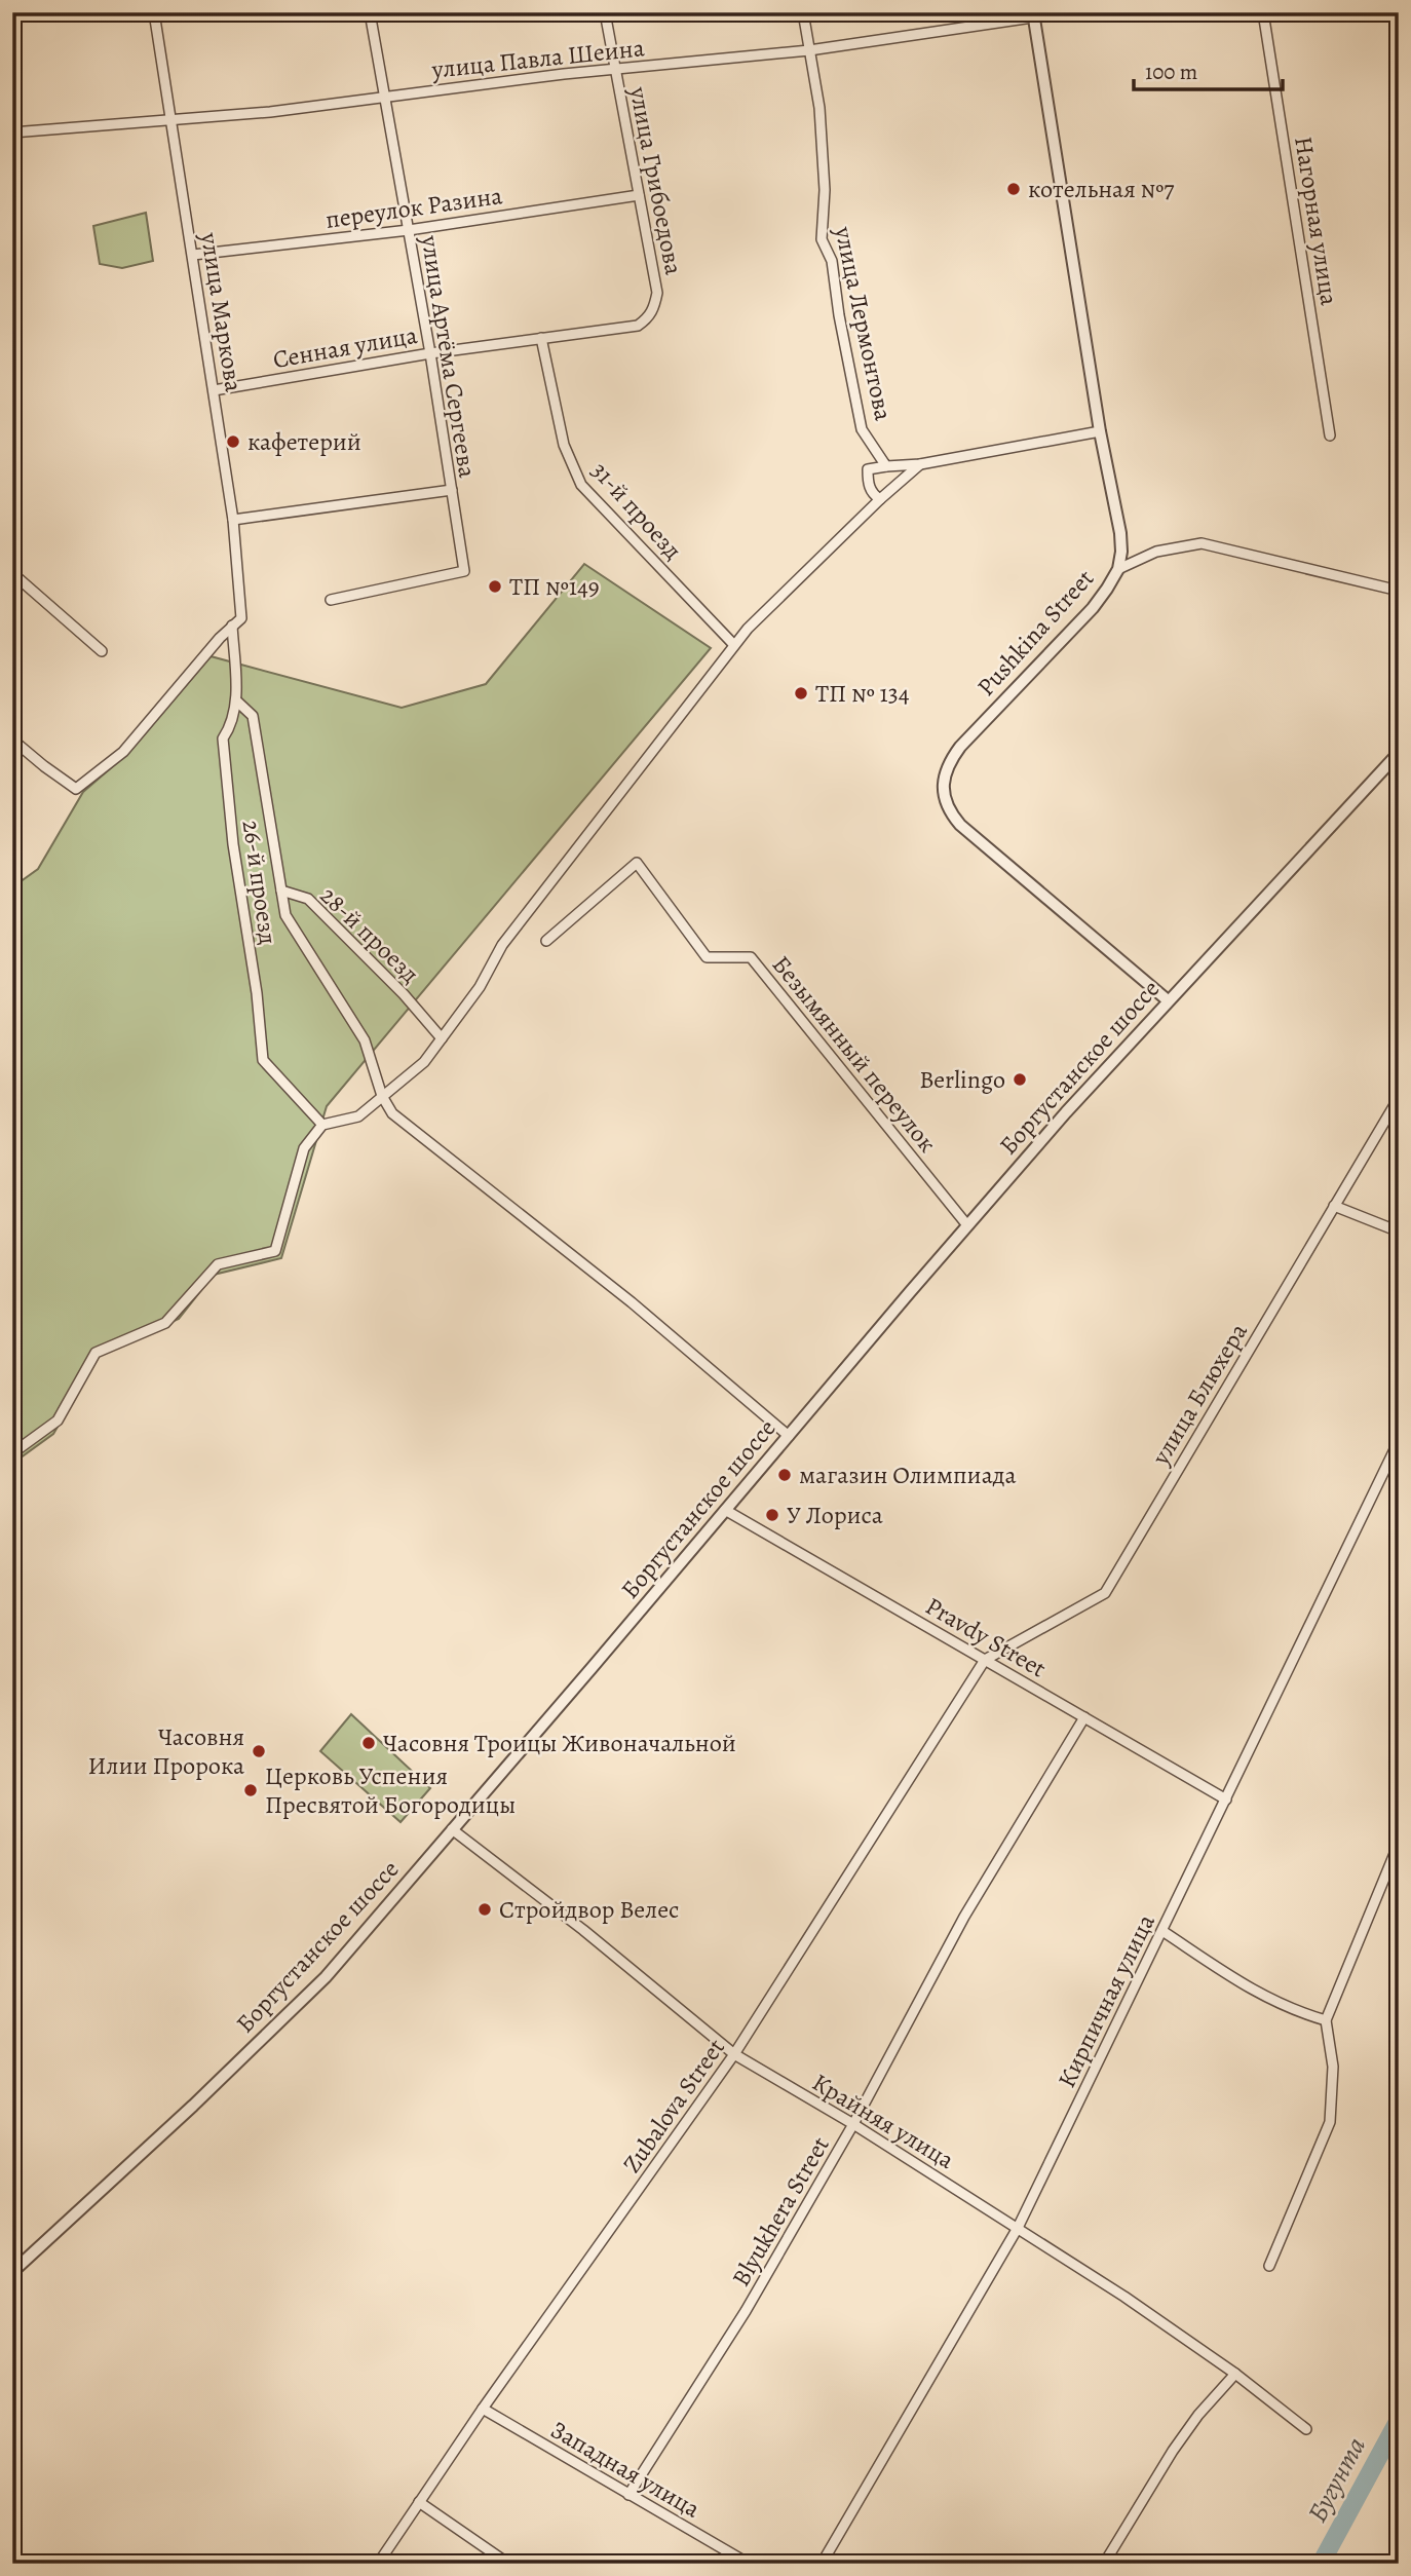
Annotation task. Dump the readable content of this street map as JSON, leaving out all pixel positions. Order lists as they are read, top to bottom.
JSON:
{
  "streets": {
    "street": [
      "улица Павла Шеина",
      "улица Грибоедова",
      "переулок Разина",
      "Нагорная улица",
      "улица Маркова",
      "улица Лермонтова",
      "Сенная улица",
      "улица Артёма Сергеева",
      "31-й проезд",
      "Pushkina Street",
      "26-й проезд",
      "28-й проезд",
      "Безымянный переулок",
      "Боргустанское шоссе",
      "улица Блюхера",
      "Pravdy Street",
      "Кирпичная улица",
      "Zubalova Street",
      "Крайняя улица",
      "Blyukhera Street",
      "Западная улица"
    ]
  },
  "crossings": [
    ["улица Павла Шеина", "улица Грибоедова"],
    ["улица Павла Шеина", "улица Маркова"],
    ["улица Павла Шеина", "улица Лермонтова"],
    ["улица Павла Шеина", "улица Артёма Сергеева"],
    ["улица Павла Шеина", "Pushkina Street"],
    ["улица Грибоедова", "переулок Разина"],
    ["улица Грибоедова", "Сенная улица"],
    ["переулок Разина", "улица Маркова"],
    ["переулок Разина", "улица Артёма Сергеева"],
    ["улица Маркова", "Сенная улица"],
    ["улица Маркова", "26-й проезд"],
    ["Сенная улица", "улица Артёма Сергеева"],
    ["Сенная улица", "31-й проезд"],
    ["Pushkina Street", "Боргустанское шоссе"],
    ["26-й проезд", "28-й проезд"],
    ["Безымянный переулок", "Боргустанское шоссе"],
    ["Боргустанское шоссе", "Pravdy Street"],
    ["Боргустанское шоссе", "Крайняя улица"],
    ["улица Блюхера", "Pravdy Street"],
    ["улица Блюхера", "Zubalova Street"],
    ["Pravdy Street", "Кирпичная улица"],
    ["Pravdy Street", "Zubalova Street"],
    ["Pravdy Street", "Blyukhera Street"],
    ["Кирпичная улица", "Крайняя улица"],
    ["Zubalova Street", "Крайняя улица"],
    ["Zubalova Street", "Западная улица"],
    ["Крайняя улица", "Blyukhera Street"],
    ["Blyukhera Street", "Западная улица"]
  ],
  "water": ["Бугунта"],
  "places": [
    "котельная №7",
    "кафетерий",
    "ТП №149",
    "ТП № 134",
    "Berlingo",
    "магазин Олимпиада",
    "У Лориса",
    "Часовня Троицы Живоначальной",
    "Часовня Илии Пророка",
    "Церковь Успения Пресвятой Богородицы",
    "Стройдвор Велес"
  ],
  "scale_bar": "100 m"
}
